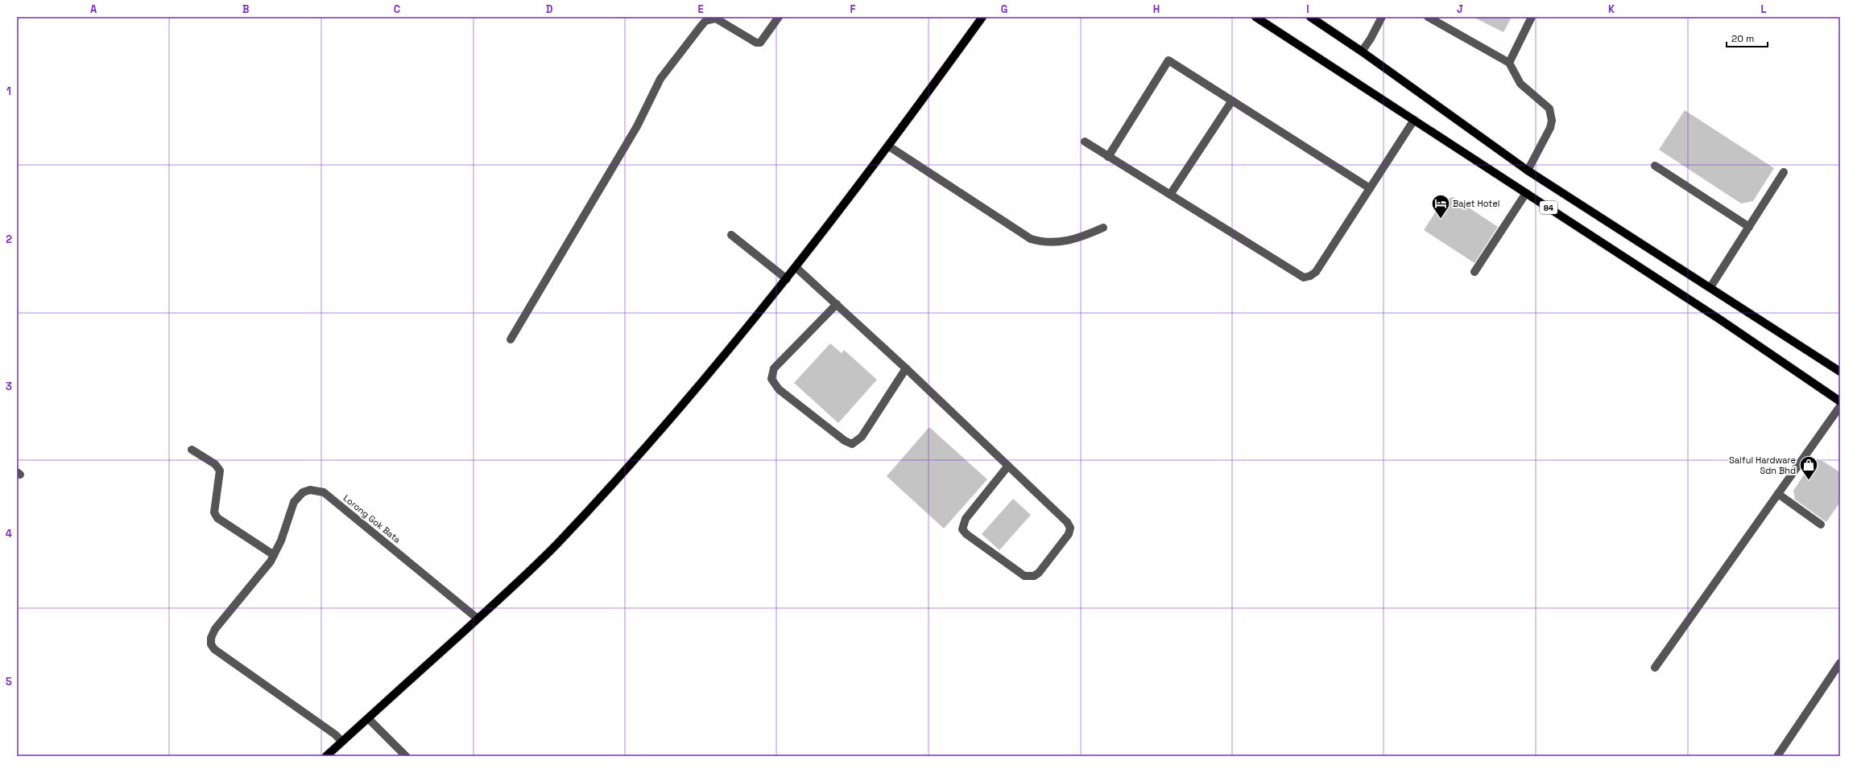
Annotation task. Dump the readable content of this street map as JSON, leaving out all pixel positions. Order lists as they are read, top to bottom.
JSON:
{
  "streets": {
    "main road": ["84"],
    "street": ["Lorong Gok Bata"]
  },
  "places": {
    "hotel": ["Bajet Hotel"],
    "shop": ["Saiful Hardware Sdn Bhd"]
  },
  "scale_bar": "20 m",
  "grid": {
    "columns": [
      "A",
      "B",
      "C",
      "D",
      "E",
      "F",
      "G",
      "H",
      "I",
      "J",
      "K",
      "L"
    ],
    "rows": [
      "1",
      "2",
      "3",
      "4",
      "5"
    ]
  }
}
